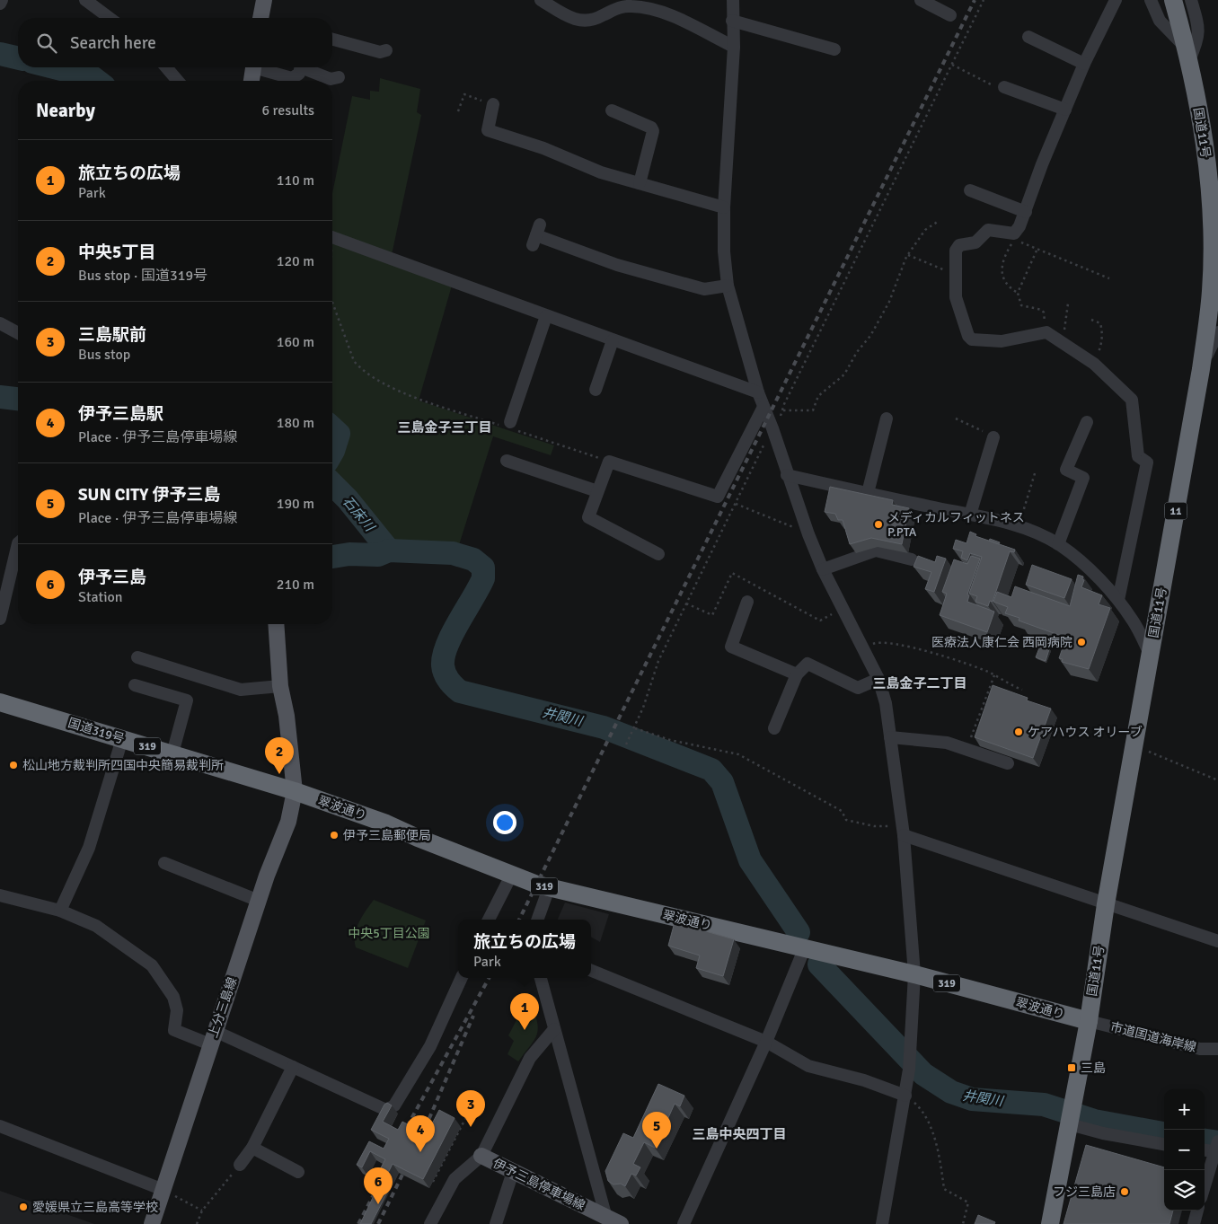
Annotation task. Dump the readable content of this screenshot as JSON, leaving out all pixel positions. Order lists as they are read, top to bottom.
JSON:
{
  "streets": {
    "highway": [
      "国道11号",
      "11",
      "国道319号",
      "319",
      "翠波通り"
    ],
    "main road": ["上分三島線", "伊予三島停車場線"],
    "street": ["市道国道海岸線"]
  },
  "crossings": [
    ["国道11号", "翠波通り"],
    ["国道11号", "市道国道海岸線"],
    ["国道319号", "翠波通り"],
    ["国道319号", "上分三島線"],
    ["翠波通り", "上分三島線"],
    ["翠波通り", "市道国道海岸線"]
  ],
  "districts": ["三島金子三丁目", "三島金子二丁目", "三島中央四丁目"],
  "water": ["石床川", "井関川"],
  "parks": ["中央5丁目公園"],
  "places": {
    "other": [
      "メディカルフィットネス P.PTA",
      "医療法人康仁会 西岡病院",
      "ケアハウス オリーブ",
      "松山地方裁判所四国中央簡易裁判所",
      "伊予三島郵便局",
      "フジ三島店",
      "愛媛県立三島高等学校"
    ],
    "transit": ["三島"]
  },
  "page": {
    "search": "Search here",
    "heading": ["Nearby", "6 results"],
    "list": [
      {
        "mark": "1",
        "name": "旅立ちの広場",
        "note": "Park",
        "value": "110 m"
      },
      {
        "mark": "2",
        "name": "中央5丁目",
        "note": "Bus stop · 国道319号",
        "value": "120 m"
      },
      {
        "mark": "3",
        "name": "三島駅前",
        "note": "Bus stop",
        "value": "160 m"
      },
      {
        "mark": "4",
        "name": "伊予三島駅",
        "note": "Place · 伊予三島停車場線",
        "value": "180 m"
      },
      {
        "mark": "5",
        "name": "SUN CITY 伊予三島",
        "note": "Place · 伊予三島停車場線",
        "value": "190 m"
      },
      {
        "mark": "6",
        "name": "伊予三島",
        "note": "Station",
        "value": "210 m"
      }
    ],
    "pins": [
      "2",
      "1",
      "3",
      "5",
      "4",
      "6"
    ],
    "popup": ["旅立ちの広場", "Park"],
    "map_buttons": ["+", "−"]
  }
}
